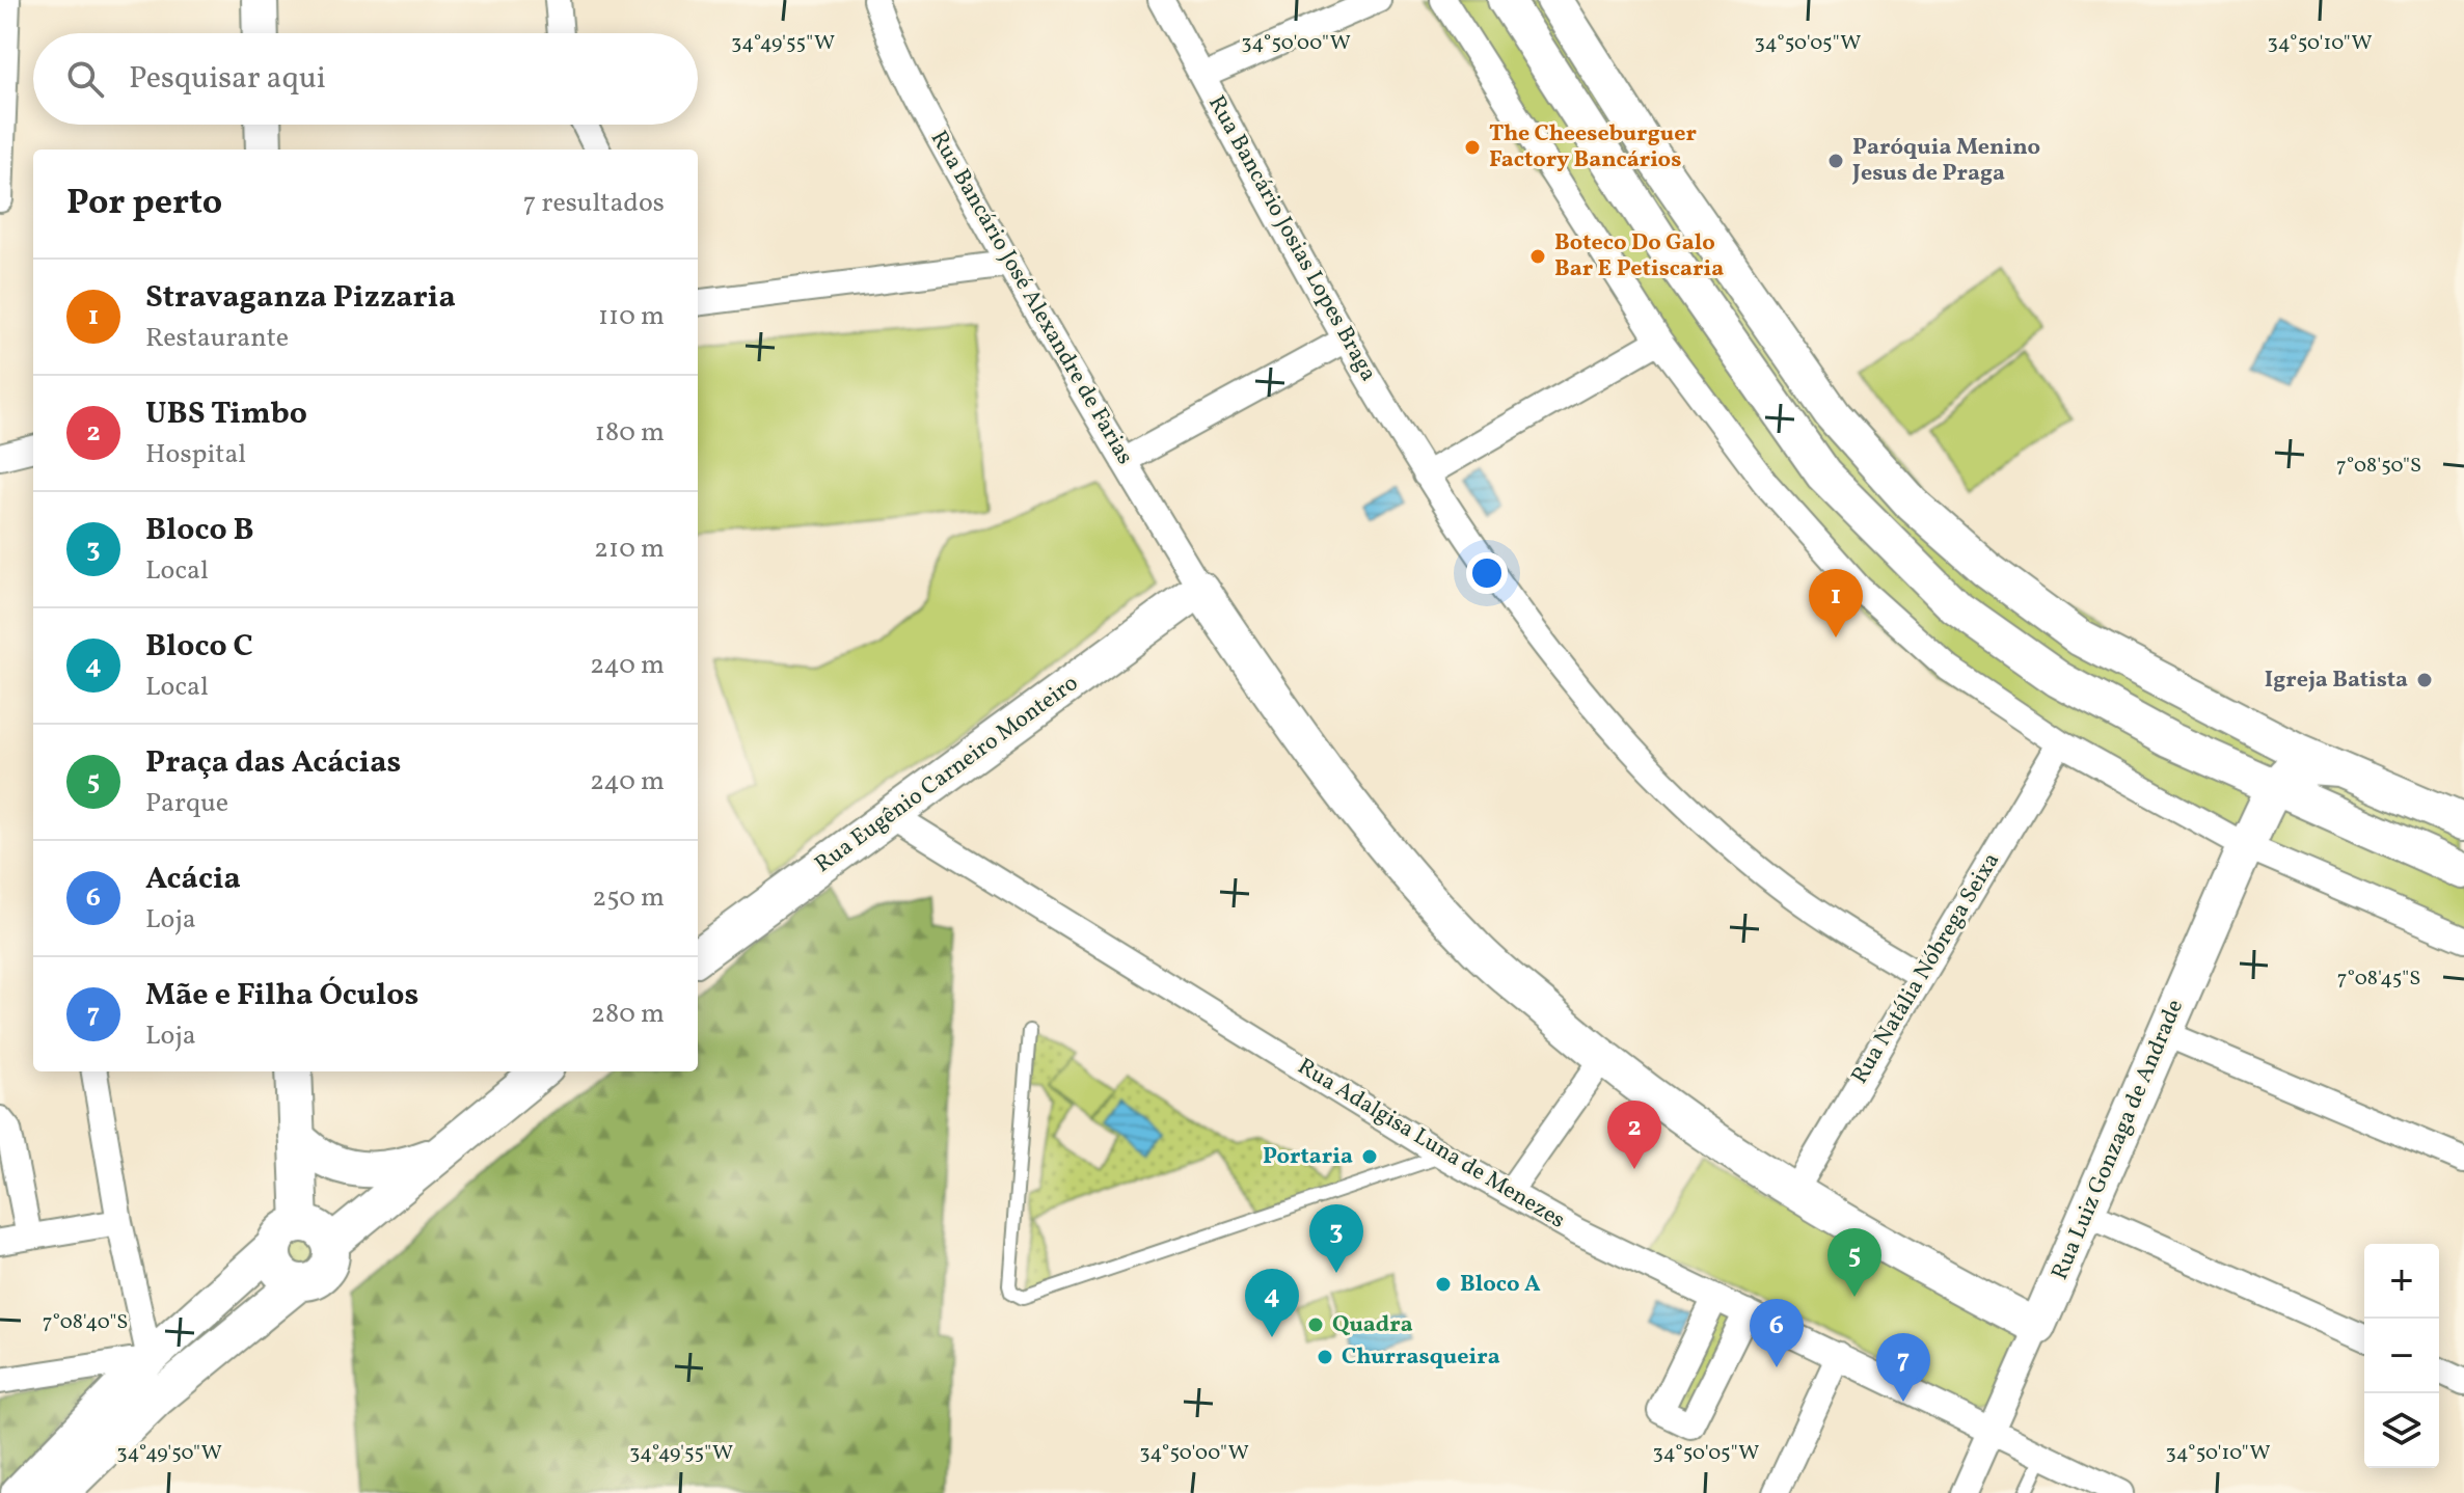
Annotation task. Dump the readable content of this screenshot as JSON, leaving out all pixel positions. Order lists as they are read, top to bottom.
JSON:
{
  "streets": {
    "main road": ["Rua Eugênio Carneiro Monteiro", "Rua Luiz Gonzaga de Andrade"],
    "street": [
      "Rua Bancário Josias Lopes Braga",
      "Rua Bancário José Alexandre de Farias",
      "Rua Natália Nóbrega Seixa",
      "Rua Adalgisa Luna de Menezes"
    ]
  },
  "crossings": [
    ["Rua Bancário Josias Lopes Braga", "Rua Natália Nóbrega Seixa"],
    ["Rua Bancário José Alexandre de Farias", "Rua Eugênio Carneiro Monteiro"],
    ["Rua Eugênio Carneiro Monteiro", "Rua Adalgisa Luna de Menezes"],
    ["Rua Luiz Gonzaga de Andrade", "Rua Adalgisa Luna de Menezes"]
  ],
  "places": [
    "The Cheeseburguer Factory Bancários",
    "Paróquia Menino Jesus de Praga",
    "Boteco Do Galo Bar E Petiscaria",
    "Igreja Batista",
    "Portaria",
    "Bloco A",
    "Quadra",
    "Churrasqueira"
  ],
  "page": {
    "search": "Pesquisar aqui",
    "heading": ["Por perto", "7 resultados"],
    "list": [
      {
        "mark": "1",
        "name": "Stravaganza Pizzaria",
        "note": "Restaurante",
        "value": "110 m"
      },
      {
        "mark": "2",
        "name": "UBS Timbo",
        "note": "Hospital",
        "value": "180 m"
      },
      {
        "mark": "3",
        "name": "Bloco B",
        "note": "Local",
        "value": "210 m"
      },
      {
        "mark": "4",
        "name": "Bloco C",
        "note": "Local",
        "value": "240 m"
      },
      {
        "mark": "5",
        "name": "Praça das Acácias",
        "note": "Parque",
        "value": "240 m"
      },
      {
        "mark": "6",
        "name": "Acácia",
        "note": "Loja",
        "value": "250 m"
      },
      {
        "mark": "7",
        "name": "Mãe e Filha Óculos",
        "note": "Loja",
        "value": "280 m"
      }
    ],
    "pins": [
      "1",
      "2",
      "3",
      "5",
      "4",
      "6",
      "7"
    ],
    "map_buttons": ["+", "−"]
  },
  "coordinates": [
    "34°49'55\"W",
    "34°50'00\"W",
    "34°50'05\"W",
    "34°50'10\"W",
    "7°08'50\"S",
    "7°08'45\"S",
    "7°08'40\"S",
    "34°49'50\"W"
  ]
}
